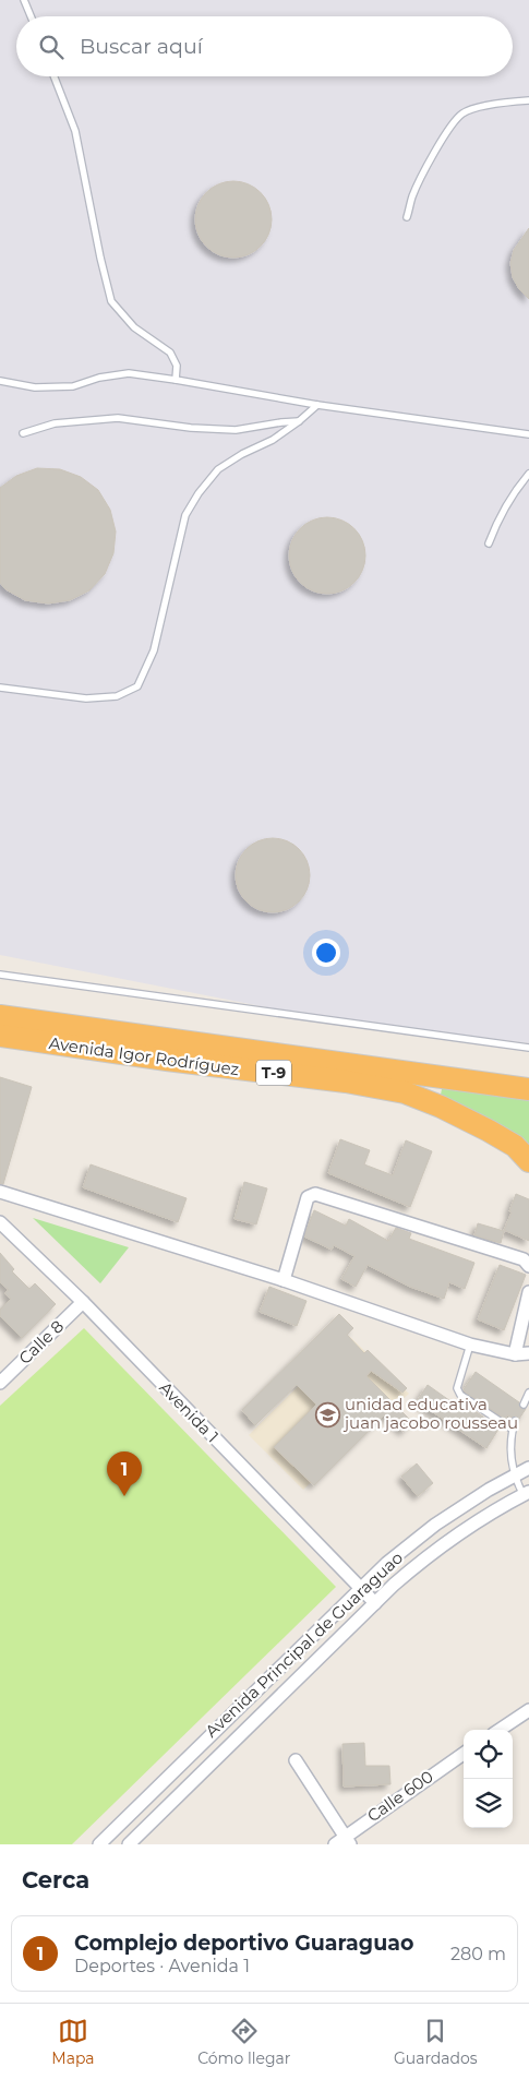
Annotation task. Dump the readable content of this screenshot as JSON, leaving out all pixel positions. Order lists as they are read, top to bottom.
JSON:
{
  "streets": {
    "highway": ["Avenida Igor Rodríguez", "T-9"],
    "street": [
      "Calle 8",
      "Avenida 1",
      "Avenida Principal de Guaraguao",
      "Calle 600"
    ]
  },
  "crossings": [
    ["Calle 8", "Avenida 1"],
    ["Avenida 1", "Avenida Principal de Guaraguao"]
  ],
  "places": {
    "school or university": ["unidad educativa juan jacobo rousseau"]
  },
  "page": {
    "search": "Buscar aquí",
    "pins": "1",
    "heading": "Cerca",
    "list": [
      {
        "mark": "1",
        "name": "Complejo deportivo Guaraguao",
        "note": "Deportes · Avenida 1",
        "value": "280 m"
      }
    ],
    "nav": ["Mapa", "Cómo llegar", "Guardados"]
  }
}
